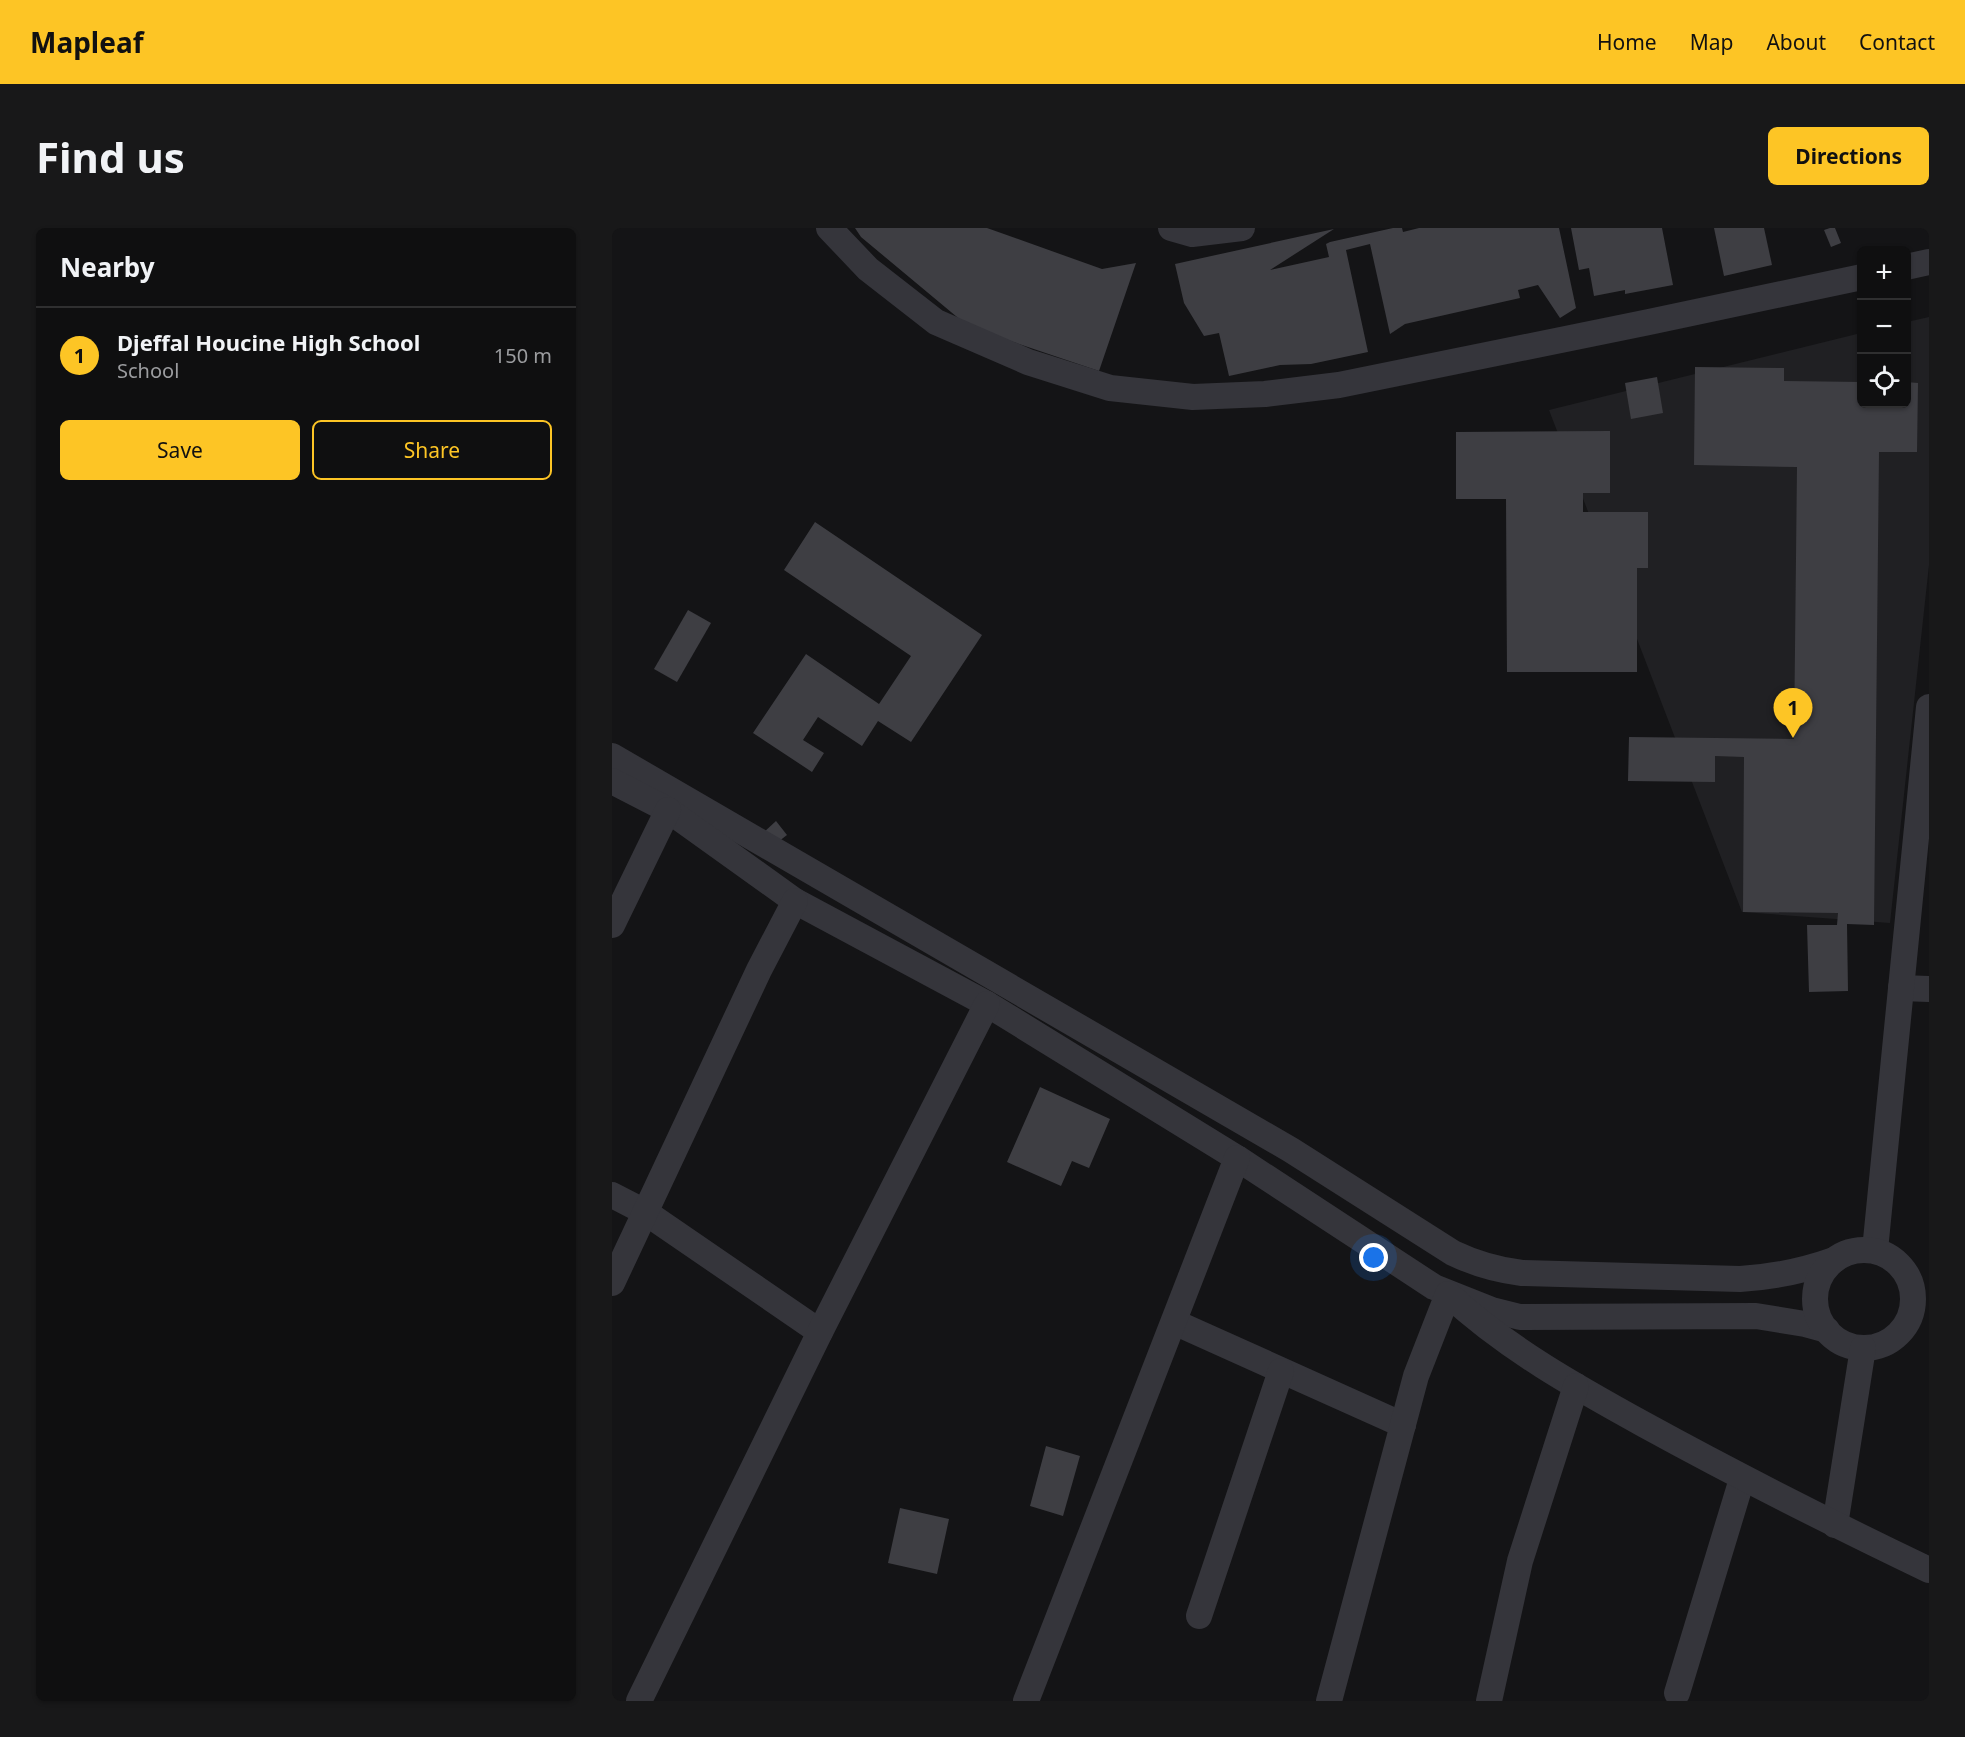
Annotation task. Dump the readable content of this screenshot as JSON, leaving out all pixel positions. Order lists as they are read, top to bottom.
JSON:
{
  "page": {
    "header": "Mapleaf",
    "nav": [
      "Home",
      "Map",
      "About",
      "Contact"
    ],
    "buttons": [
      "Directions",
      ["Save", "Share"]
    ],
    "title": "Find us",
    "heading": "Nearby",
    "map_buttons": ["+", "−"],
    "list": [
      {
        "mark": "1",
        "name": "Djeffal Houcine High School",
        "note": "School",
        "value": "150 m"
      }
    ],
    "pins": "1"
  }
}
